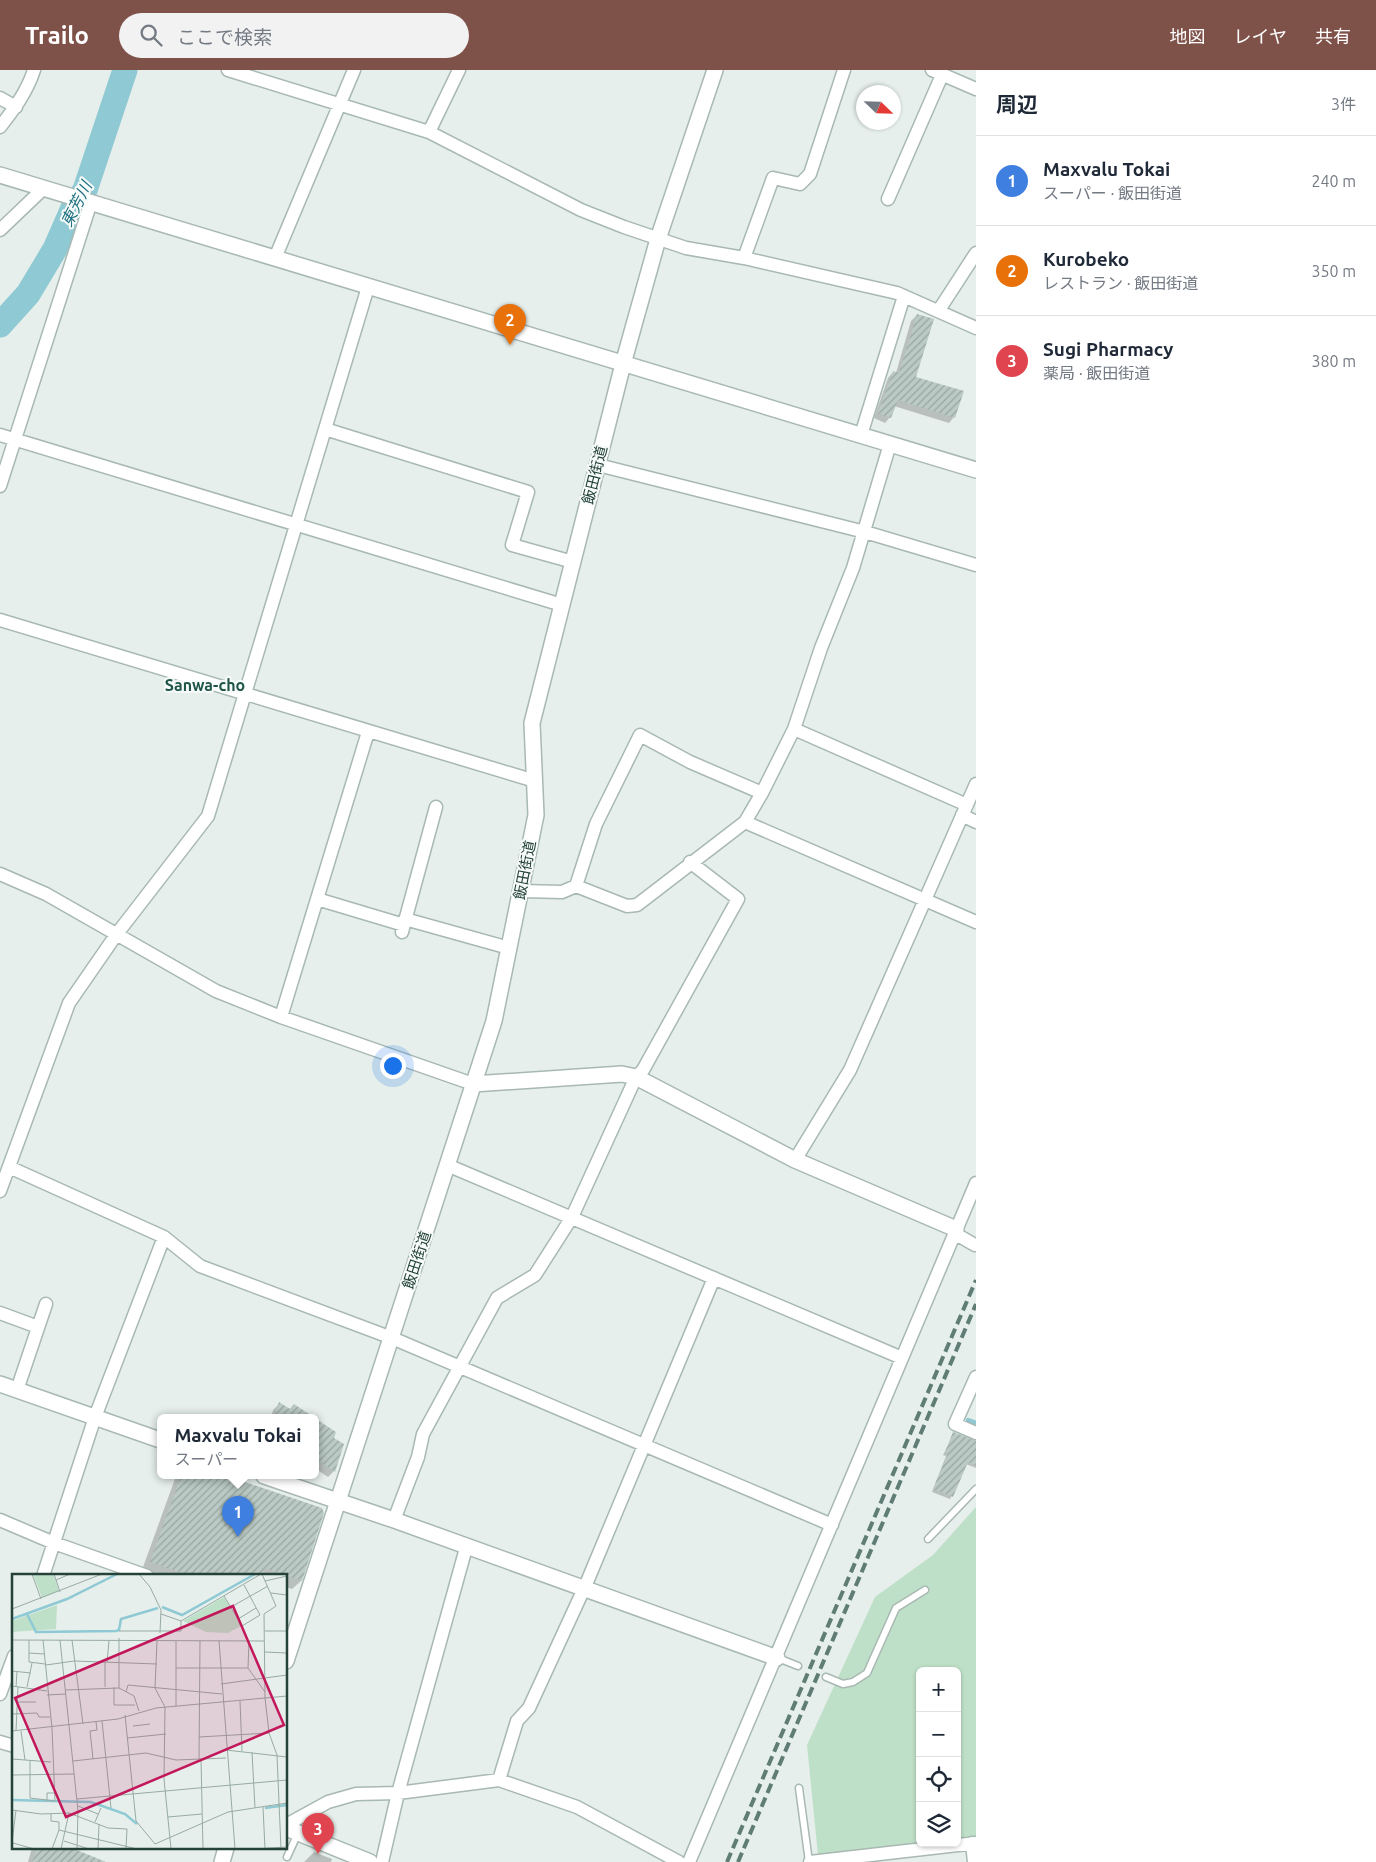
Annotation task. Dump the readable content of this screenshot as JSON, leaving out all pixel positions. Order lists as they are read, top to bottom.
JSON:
{
  "streets": {
    "street": ["飯田街道"]
  },
  "districts": ["Sanwa-cho"],
  "water": ["東芳川"],
  "north": "bottom right",
  "page": {
    "header": "Trailo",
    "search": "ここで検索",
    "nav": ["地図", "レイヤ", "共有"],
    "heading": ["周辺", "3件"],
    "list": [
      {
        "mark": "1",
        "name": "Maxvalu Tokai",
        "note": "スーパー · 飯田街道",
        "value": "240 m"
      },
      {
        "mark": "2",
        "name": "Kurobeko",
        "note": "レストラン · 飯田街道",
        "value": "350 m"
      },
      {
        "mark": "3",
        "name": "Sugi Pharmacy",
        "note": "薬局 · 飯田街道",
        "value": "380 m"
      }
    ],
    "pins": ["2", "1", "3"],
    "popup": ["Maxvalu Tokai", "スーパー"],
    "map_buttons": ["+", "−"]
  }
}
